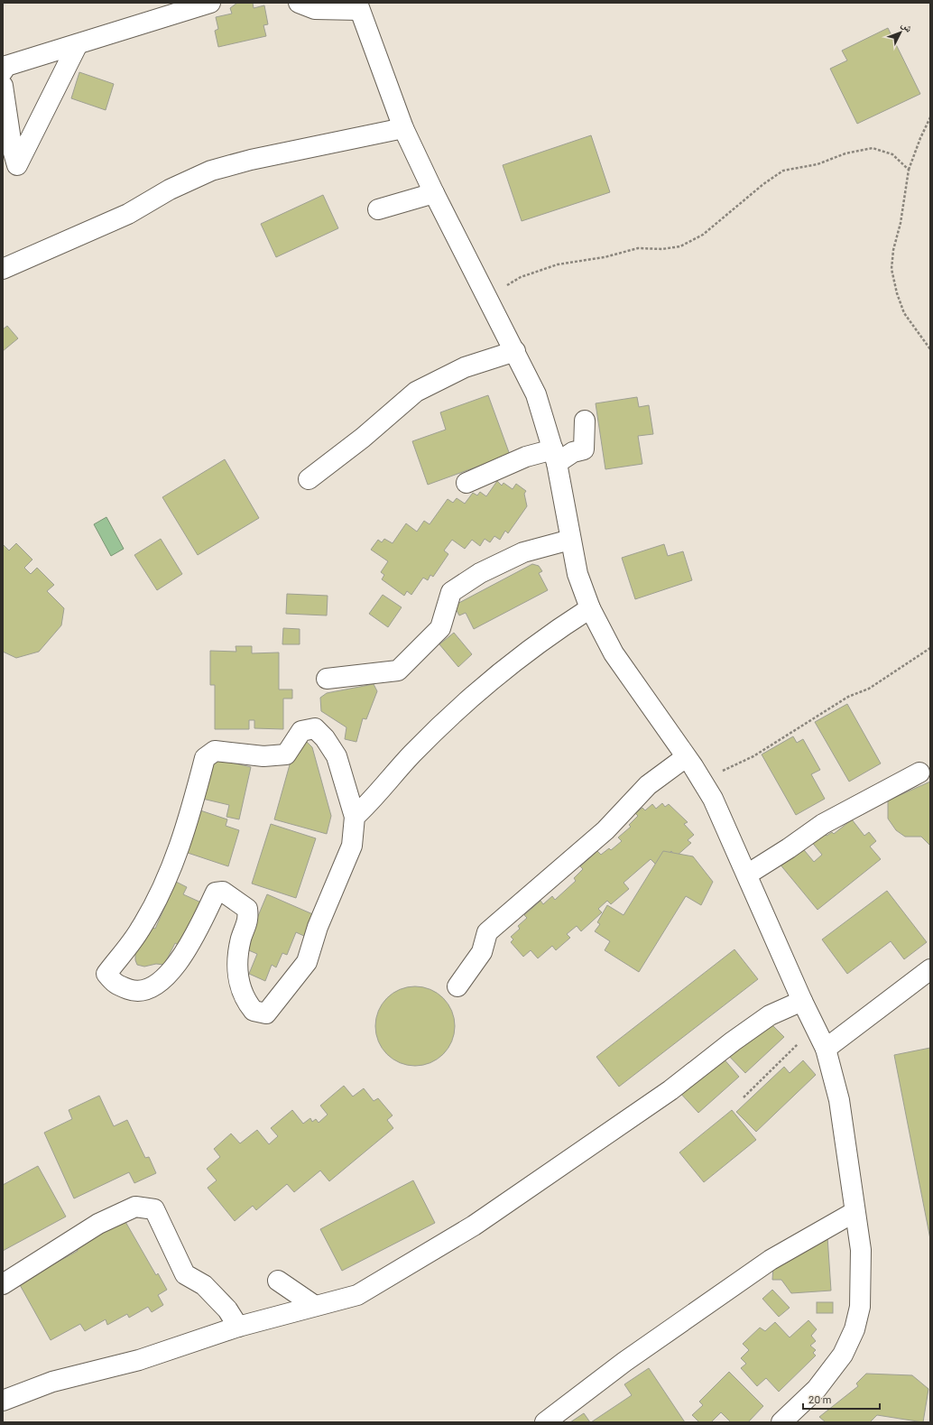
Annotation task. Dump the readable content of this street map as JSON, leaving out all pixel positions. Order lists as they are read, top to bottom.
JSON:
{
  "scale_bar": "20 m",
  "north": "top right"
}
